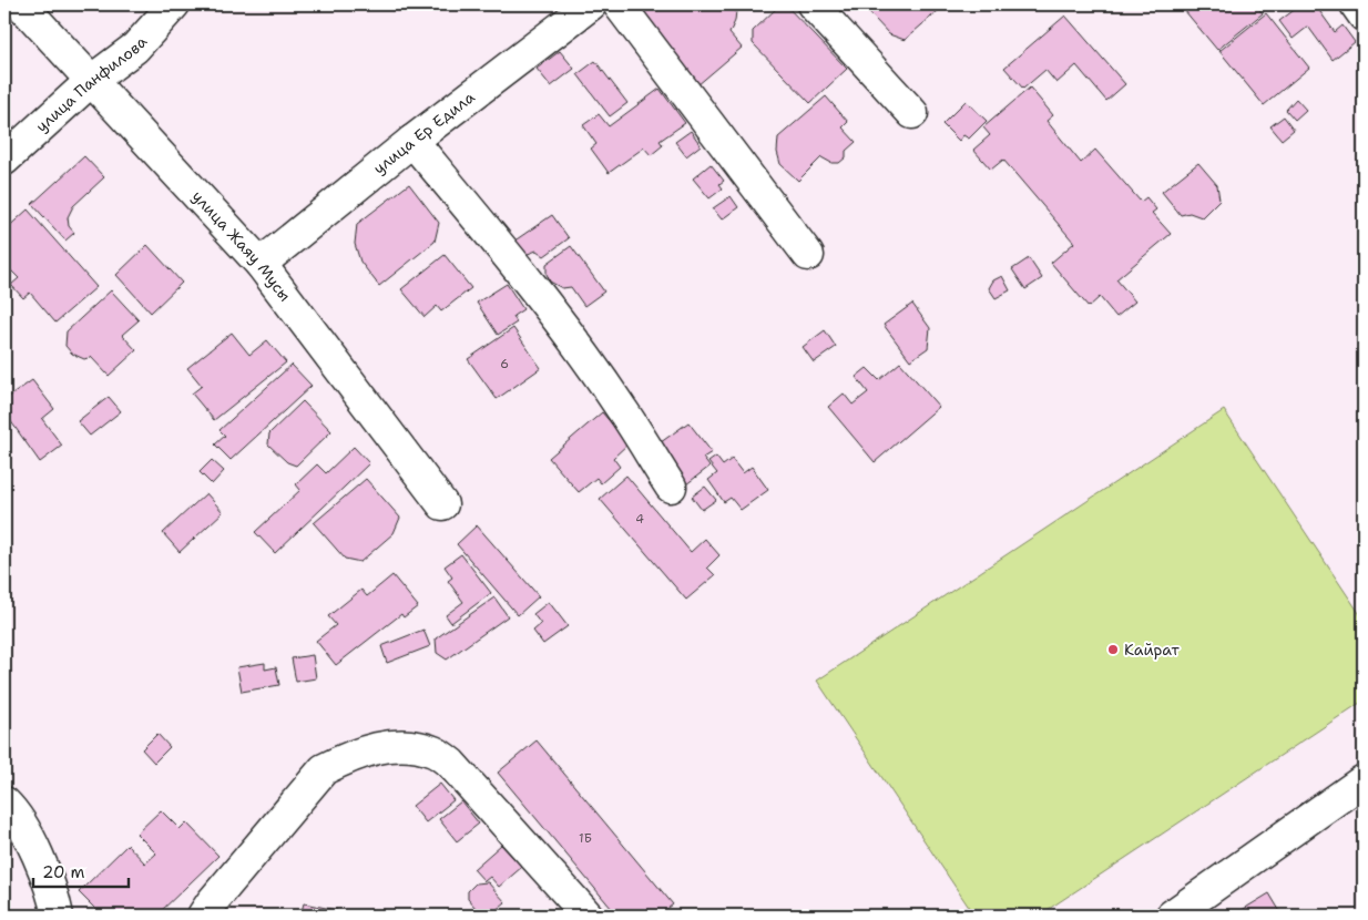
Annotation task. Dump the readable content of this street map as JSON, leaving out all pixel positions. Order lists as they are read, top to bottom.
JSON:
{
  "streets": {
    "street": ["улица Панфилова", "улица Ер Едила", "улица Жаяу Мусы"]
  },
  "crossings": [
    ["улица Панфилова", "улица Жаяу Мусы"],
    ["улица Ер Едила", "улица Жаяу Мусы"]
  ],
  "places": ["Кайрат"],
  "house_numbers": ["6", "4", "1Б"],
  "scale_bar": "20 m"
}
